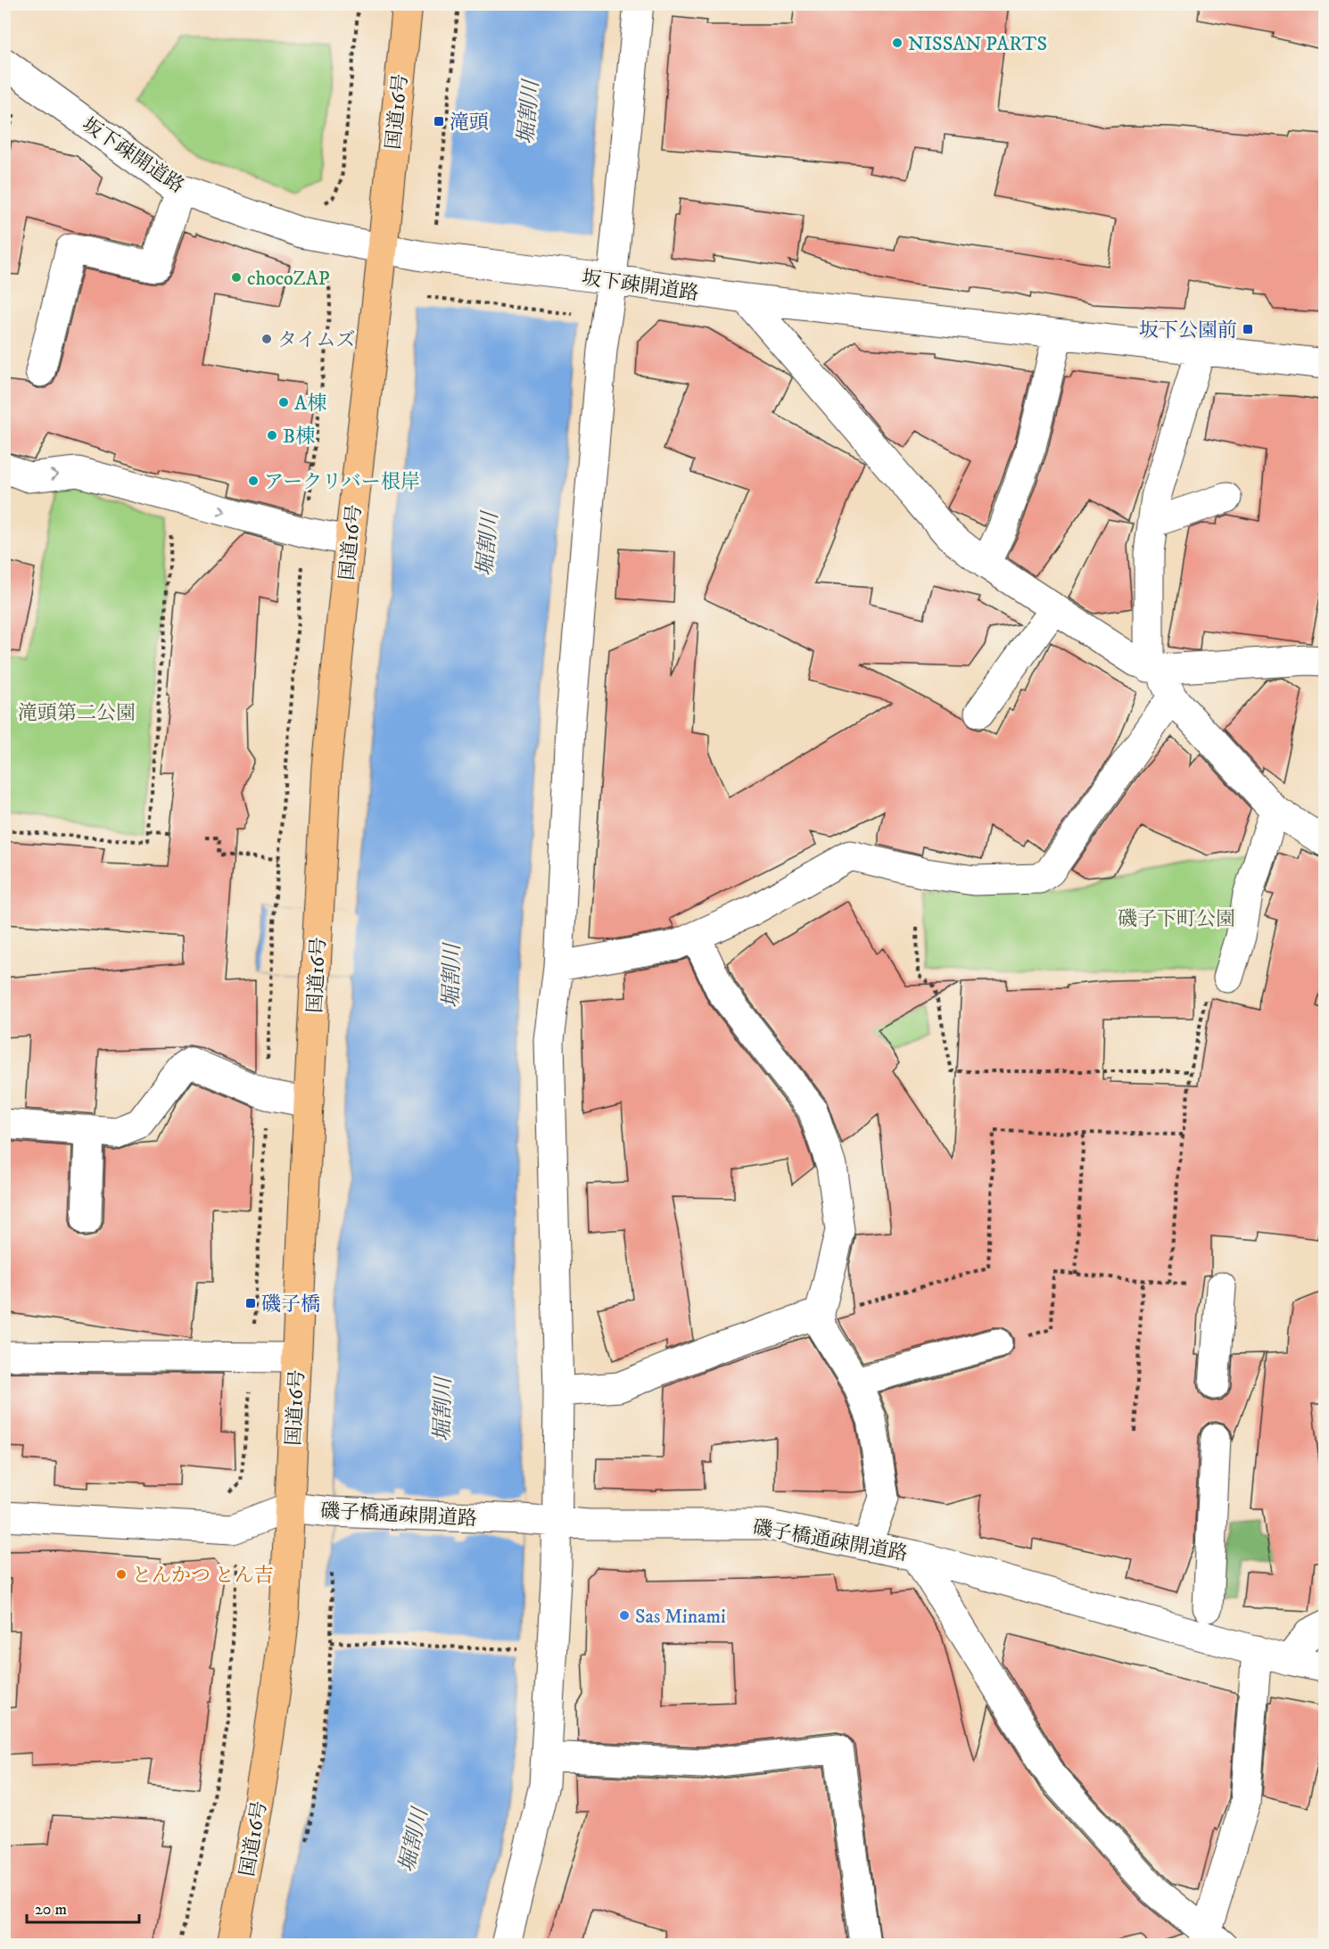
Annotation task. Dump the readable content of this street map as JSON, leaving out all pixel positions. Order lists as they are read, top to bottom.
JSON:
{
  "streets": {
    "highway": ["国道16号"],
    "street": ["坂下疎開道路", "磯子橋通疎開道路"]
  },
  "crossings": [
    ["国道16号", "坂下疎開道路"],
    ["国道16号", "磯子橋通疎開道路"]
  ],
  "water": ["堀割川"],
  "parks": ["滝頭第二公園", "磯子下町公園"],
  "places": {
    "other": [
      "NISSAN PARTS",
      "chocoZAP",
      "タイムズ",
      "A棟",
      "B棟",
      "アークリバー根岸",
      "とんかつ とん吉",
      "Sas Minami"
    ],
    "transit": ["滝頭", "坂下公園前", "磯子橋"]
  },
  "scale_bar": "20 m"
}
